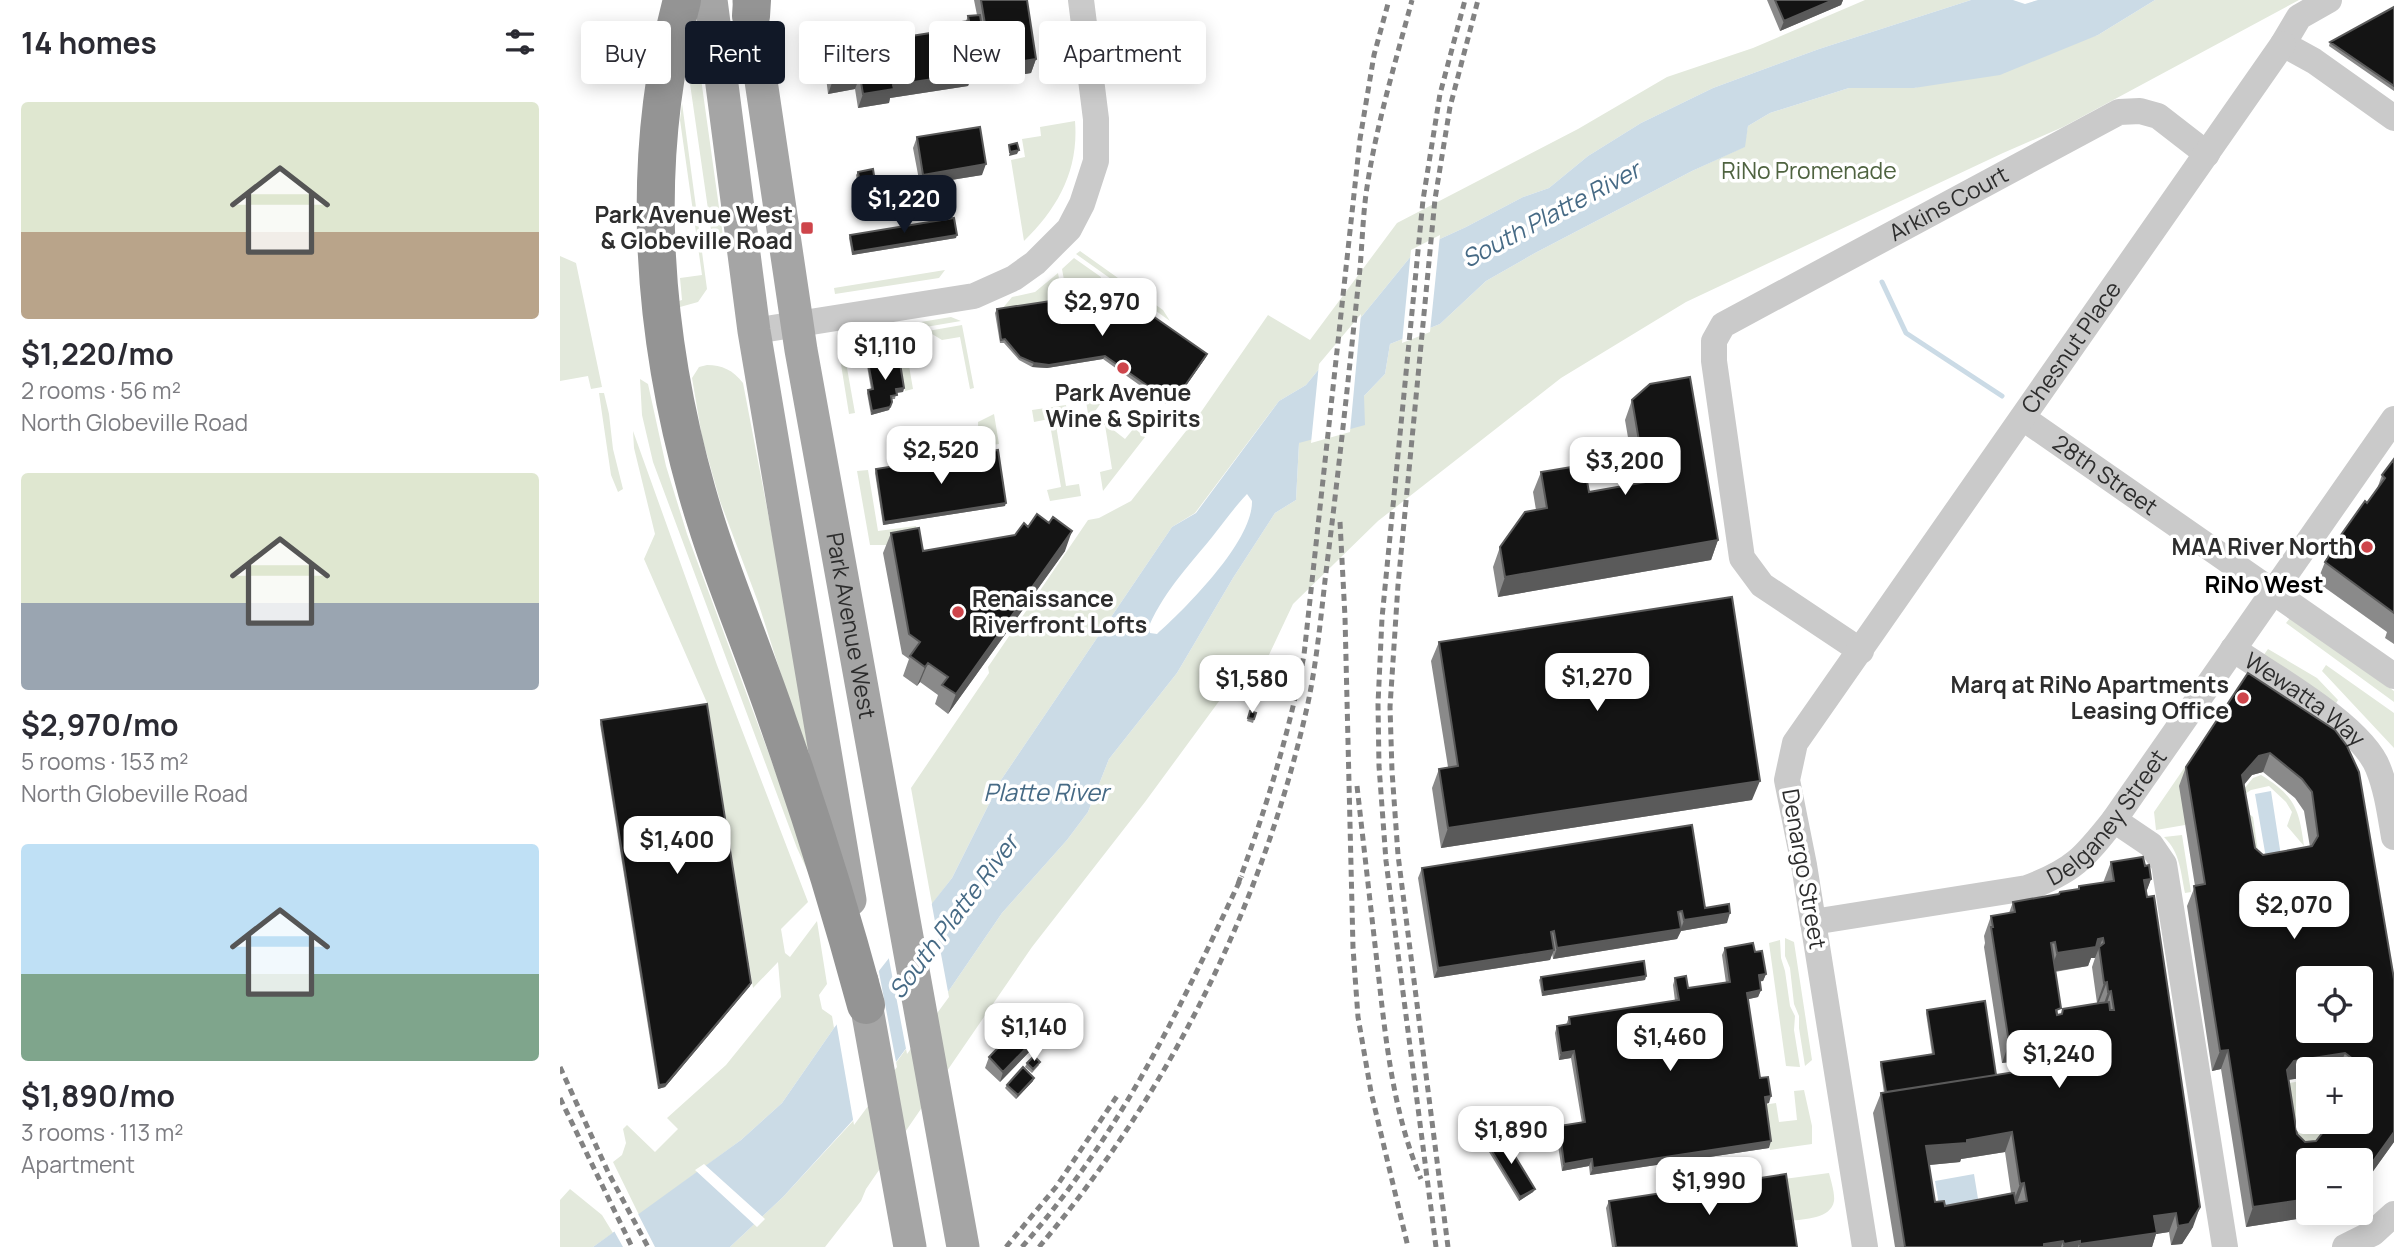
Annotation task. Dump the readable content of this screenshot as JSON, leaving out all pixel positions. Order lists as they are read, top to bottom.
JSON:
{
  "streets": {
    "main road": ["Park Avenue West"],
    "street": [
      "Arkins Court",
      "Chesnut Place",
      "28th Street",
      "Wewatta Way",
      "Delganey Street",
      "Denargo Street"
    ]
  },
  "crossings": [
    ["Arkins Court", "Chesnut Place"],
    ["Arkins Court", "Denargo Street"],
    ["Chesnut Place", "28th Street"],
    ["Chesnut Place", "Denargo Street"],
    ["28th Street", "Delganey Street"],
    ["Wewatta Way", "Delganey Street"],
    ["Delganey Street", "Denargo Street"]
  ],
  "districts": ["RiNo West"],
  "water": ["South Platte River", "Platte River"],
  "parks": ["RiNo Promenade"],
  "places": {
    "transit": ["Park Avenue West & Globeville Road"],
    "other": [
      "Park Avenue Wine & Spirits",
      "MAA River North",
      "Renaissance Riverfront Lofts",
      "Marq at RiNo Apartments Leasing Office"
    ]
  },
  "page": {
    "heading": "14 homes",
    "chip": [
      "Buy",
      "Rent",
      "Filters",
      "New",
      "Apartment"
    ],
    "list": [
      {
        "name": "$1,220/mo",
        "note": "2 rooms · 56 m² · North Globeville Road"
      },
      {
        "name": "$2,970/mo",
        "note": "5 rooms · 153 m² · North Globeville Road"
      },
      {
        "name": "$1,890/mo",
        "note": "3 rooms · 113 m² · Apartment"
      }
    ],
    "price": [
      "$1,220",
      "$2,970",
      "$1,110",
      "$2,520",
      "$3,200",
      "$1,270",
      "$1,580",
      "$1,400",
      "$2,070",
      "$1,140",
      "$1,460",
      "$1,240",
      "$1,890",
      "$1,990"
    ],
    "map_buttons": ["+", "−"]
  }
}
